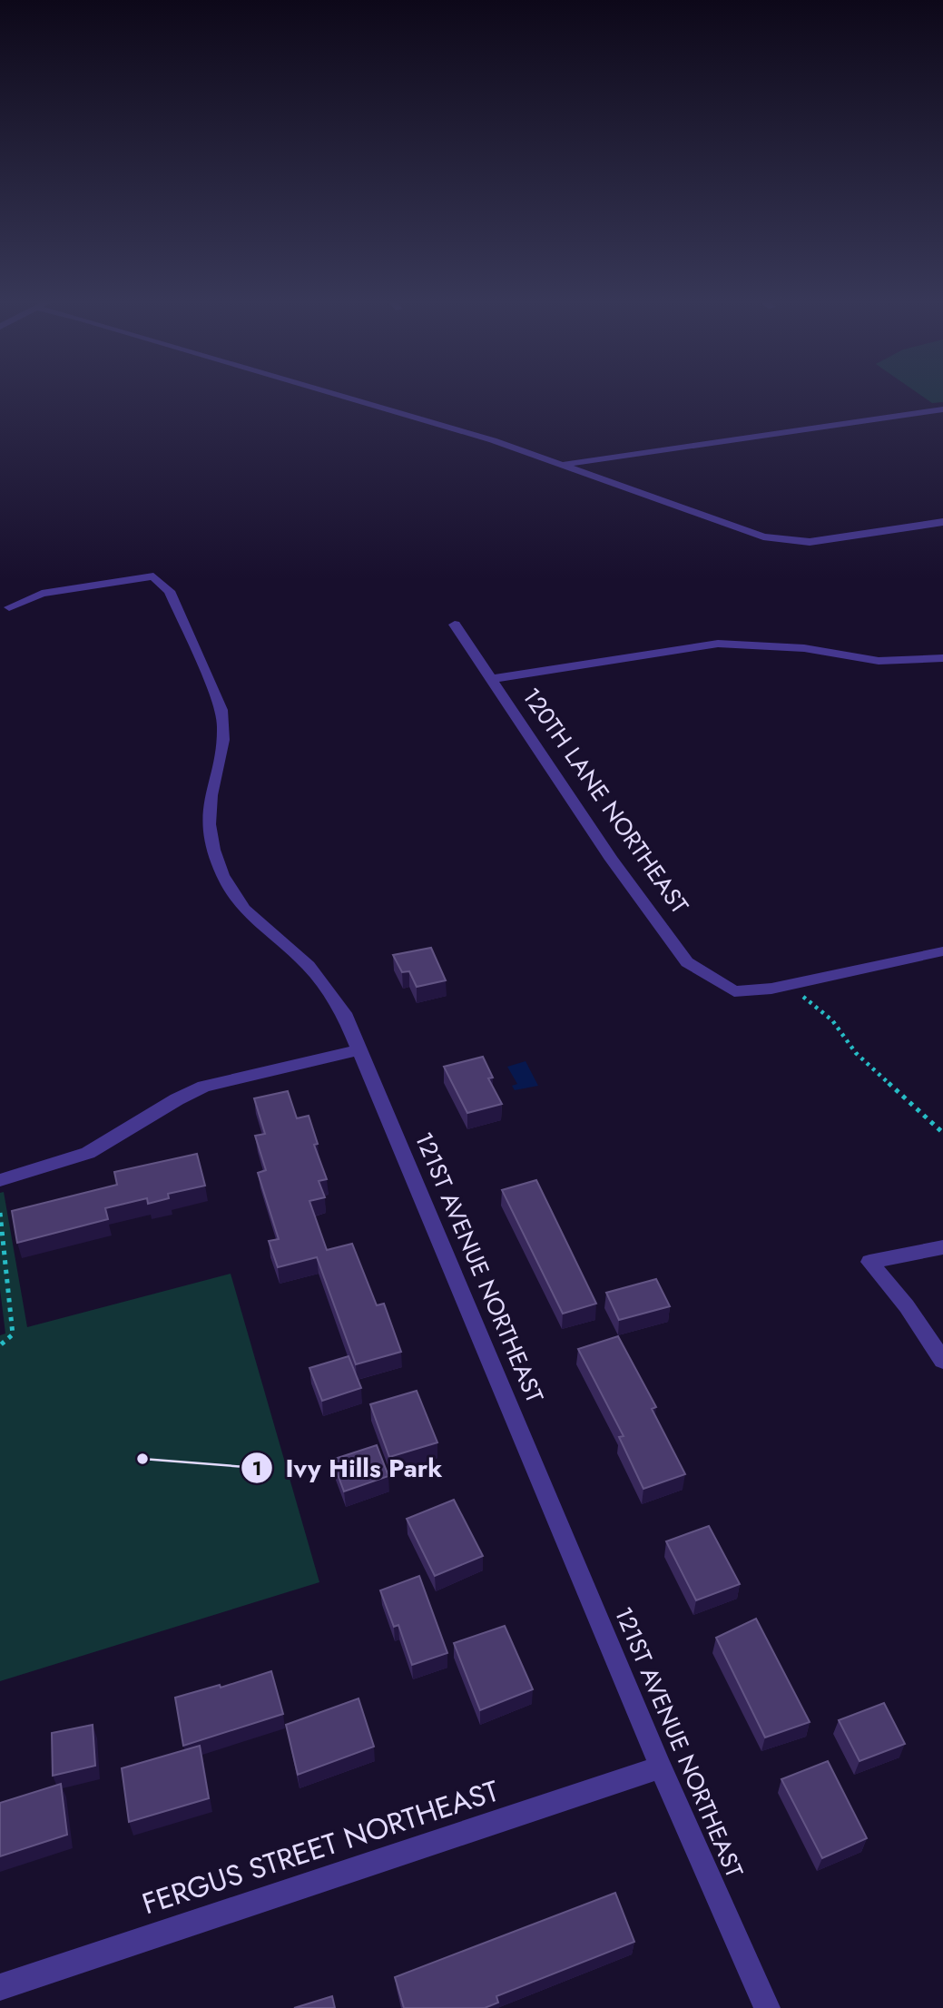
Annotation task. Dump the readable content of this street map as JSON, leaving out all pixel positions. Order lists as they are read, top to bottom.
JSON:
{
  "streets": {
    "street": ["120TH LANE NORTHEAST", "121ST AVENUE NORTHEAST", "FERGUS STREET NORTHEAST"]
  },
  "crossings": [
    ["121ST AVENUE NORTHEAST", "FERGUS STREET NORTHEAST"]
  ],
  "places": ["Ivy Hills Park"]
}
